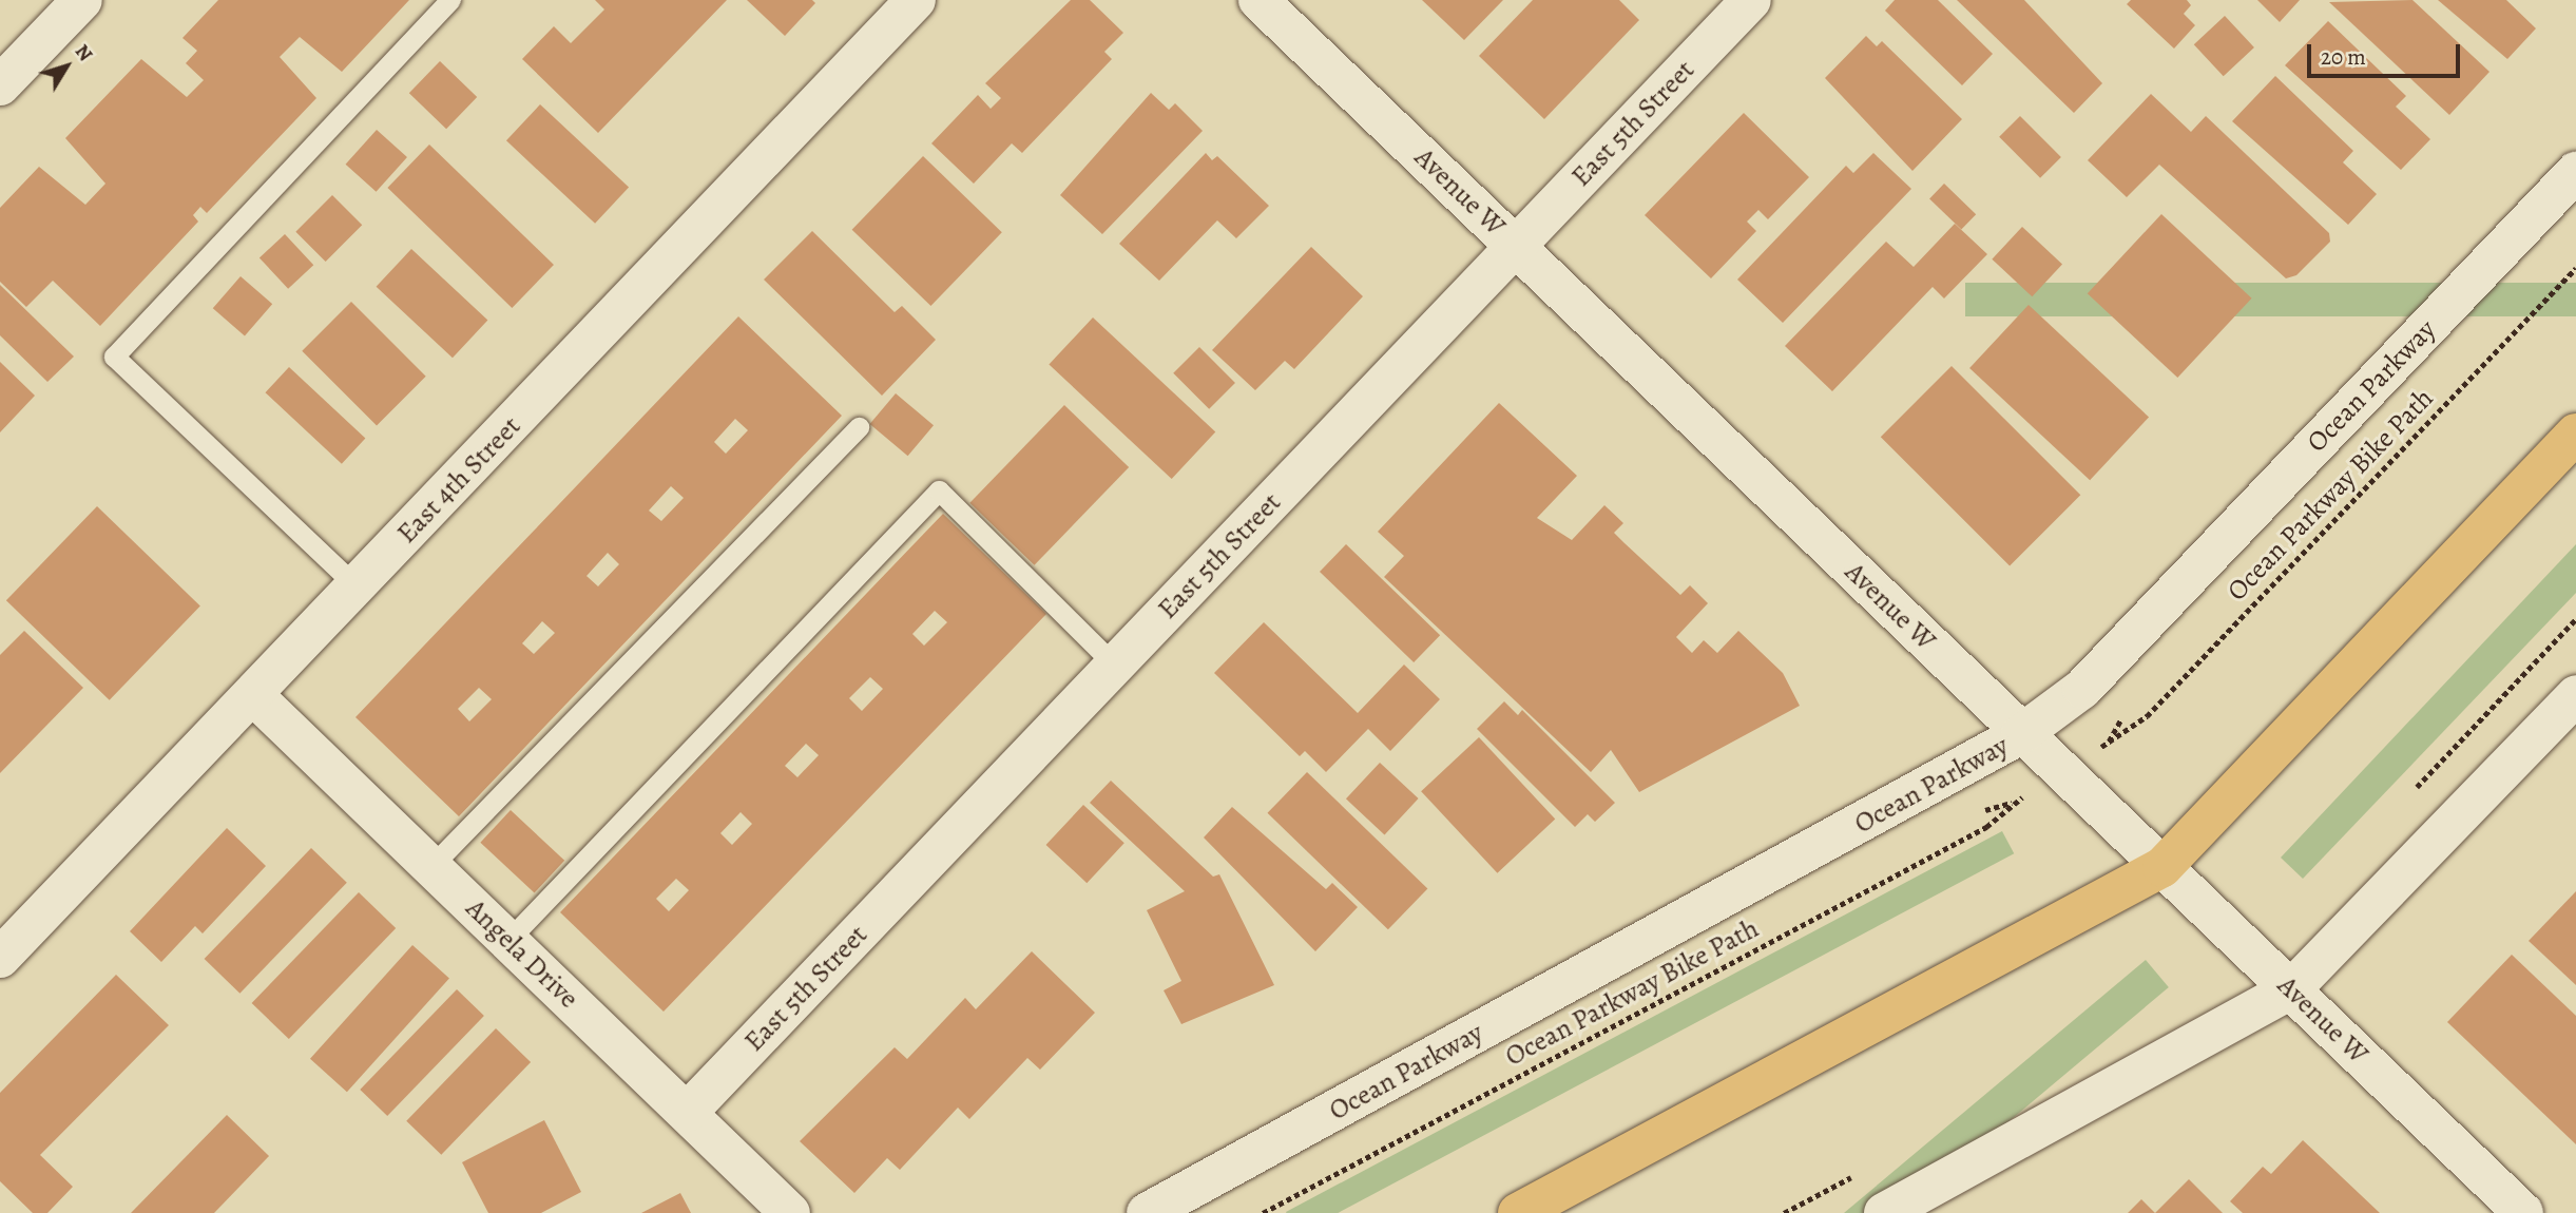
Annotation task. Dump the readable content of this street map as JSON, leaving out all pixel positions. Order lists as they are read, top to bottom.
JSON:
{
  "streets": {
    "street": [
      "East 5th Street",
      "Avenue W",
      "Ocean Parkway",
      "East 4th Street",
      "Angela Drive"
    ],
    "path": ["Ocean Parkway Bike Path"]
  },
  "crossings": [
    ["East 5th Street", "Avenue W"],
    ["East 5th Street", "Angela Drive"],
    ["Avenue W", "Ocean Parkway"],
    ["East 4th Street", "Angela Drive"]
  ],
  "scale_bar": "20 m",
  "north": "top right"
}
